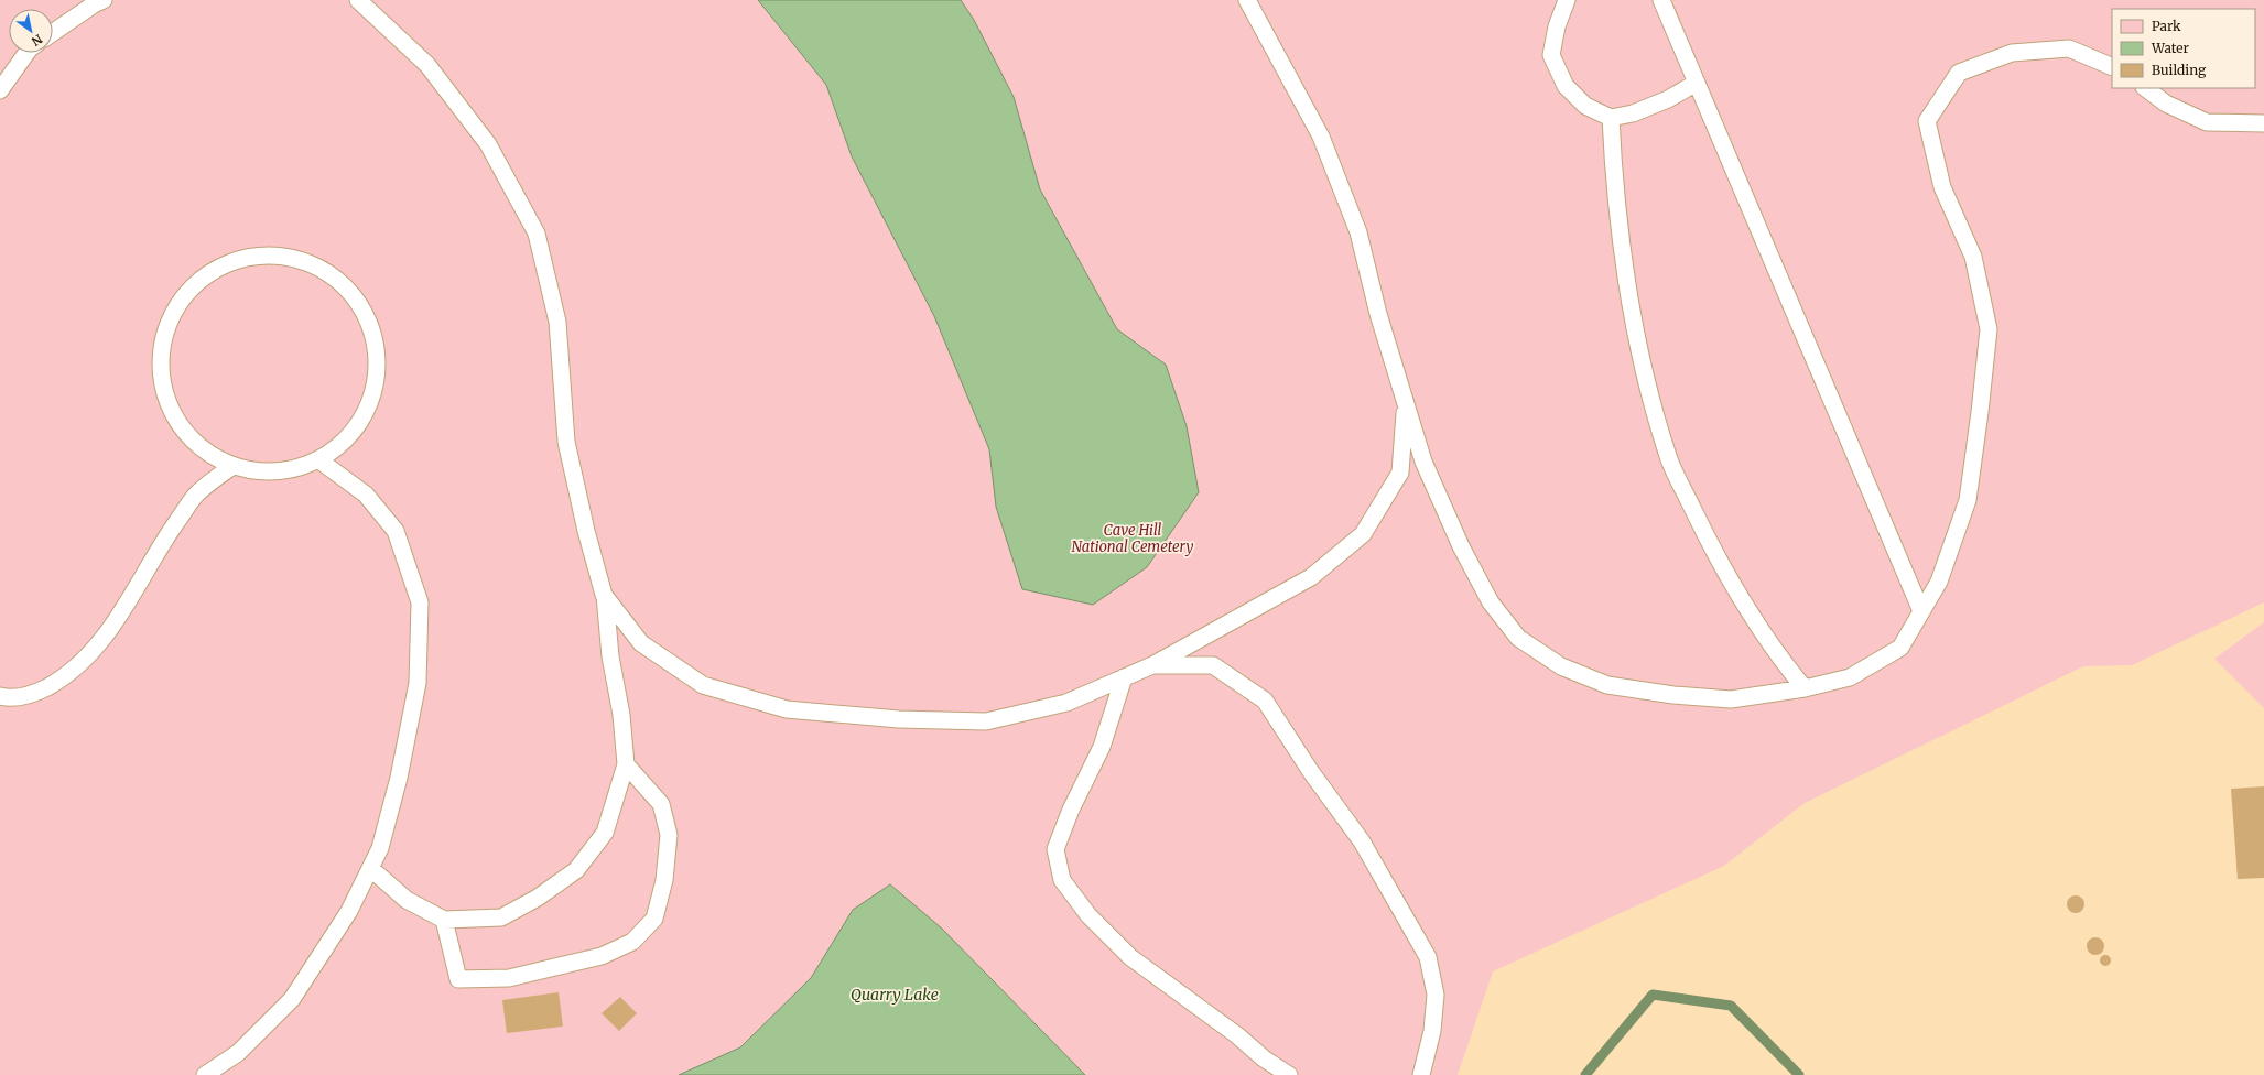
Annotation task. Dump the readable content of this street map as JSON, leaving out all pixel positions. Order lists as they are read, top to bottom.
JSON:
{
  "water": ["Quarry Lake"],
  "parks": ["Cave Hill National Cemetery"],
  "legend": ["Park", "Water", "Building"],
  "north": "bottom right"
}
